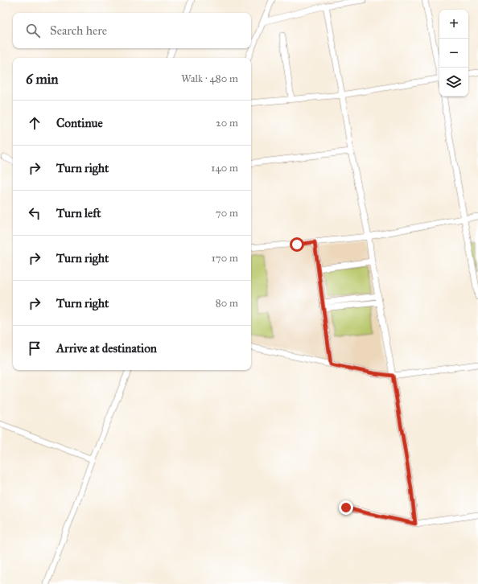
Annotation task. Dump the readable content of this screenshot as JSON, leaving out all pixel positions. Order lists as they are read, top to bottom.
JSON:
{
  "page": {
    "map_buttons": ["+", "−"],
    "search": "Search here",
    "heading": ["6 min", "Walk · 480 m"],
    "list": [
      ["Continue", "20 m"],
      ["Turn right", "140 m"],
      ["Turn left", "70 m"],
      ["Turn right", "170 m"],
      ["Turn right", "80 m"],
      "Arrive at destination"
    ]
  }
}
